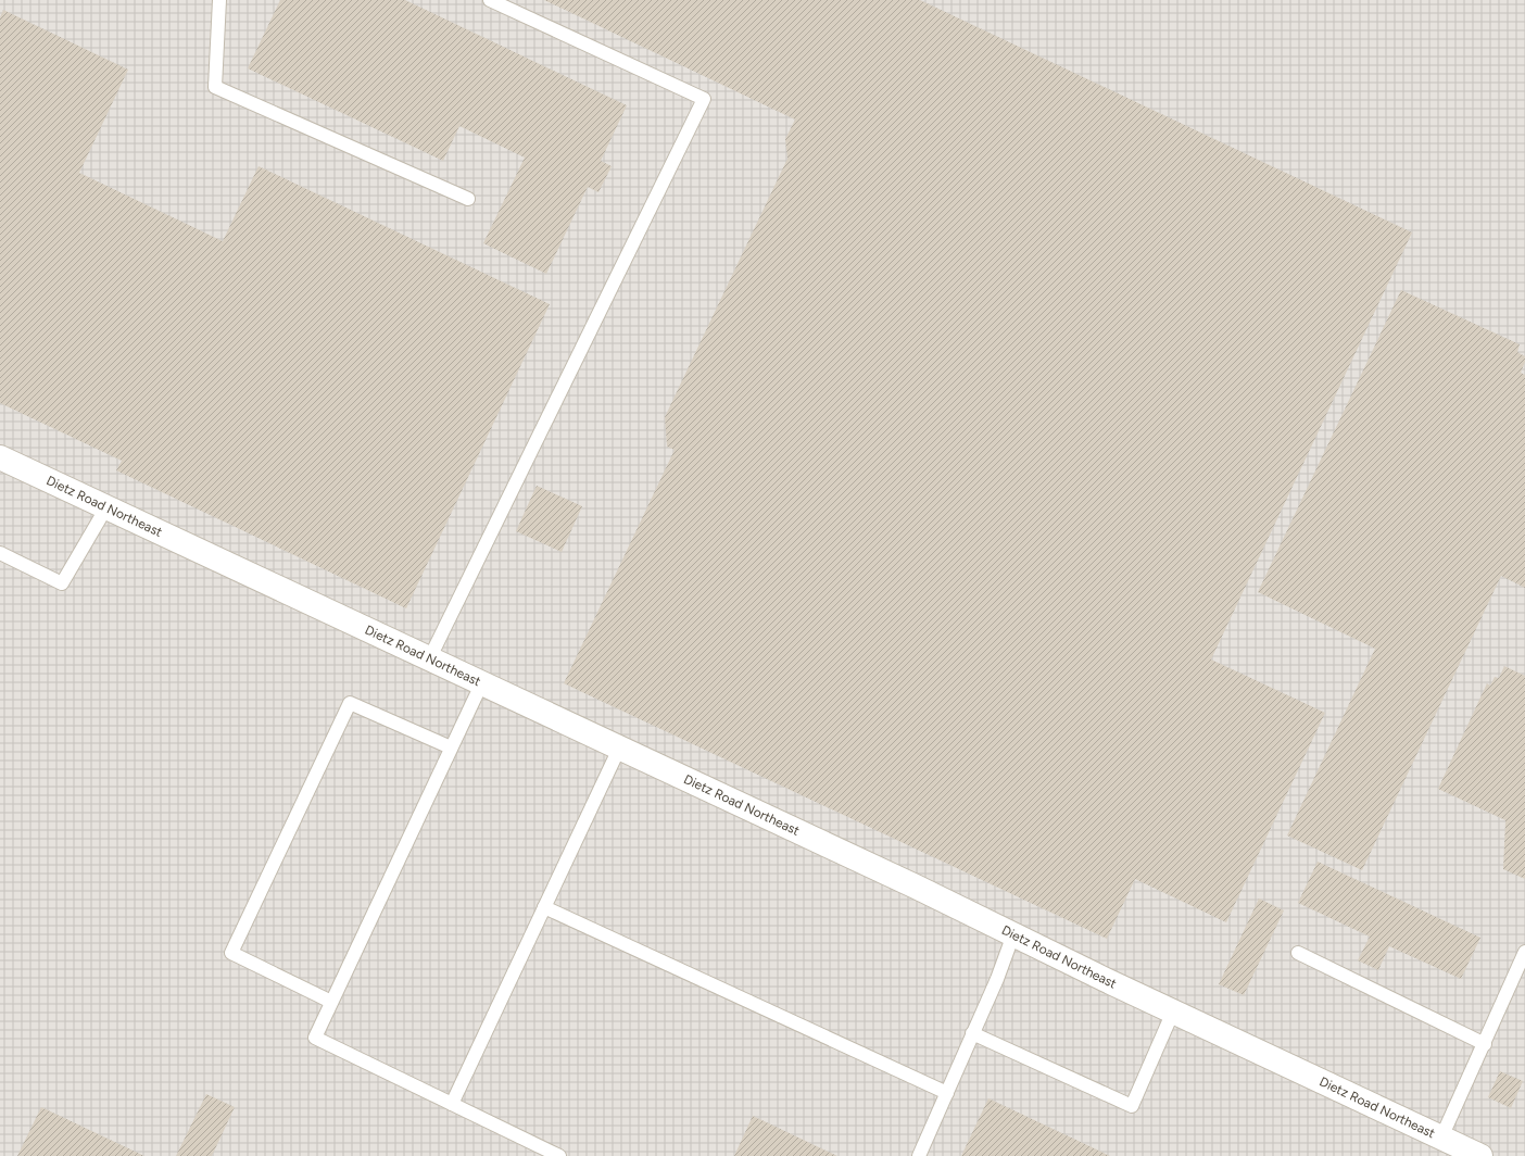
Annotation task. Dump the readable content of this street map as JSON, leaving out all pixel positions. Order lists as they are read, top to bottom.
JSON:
{
  "streets": {
    "street": ["Dietz Road Northeast"]
  }
}
